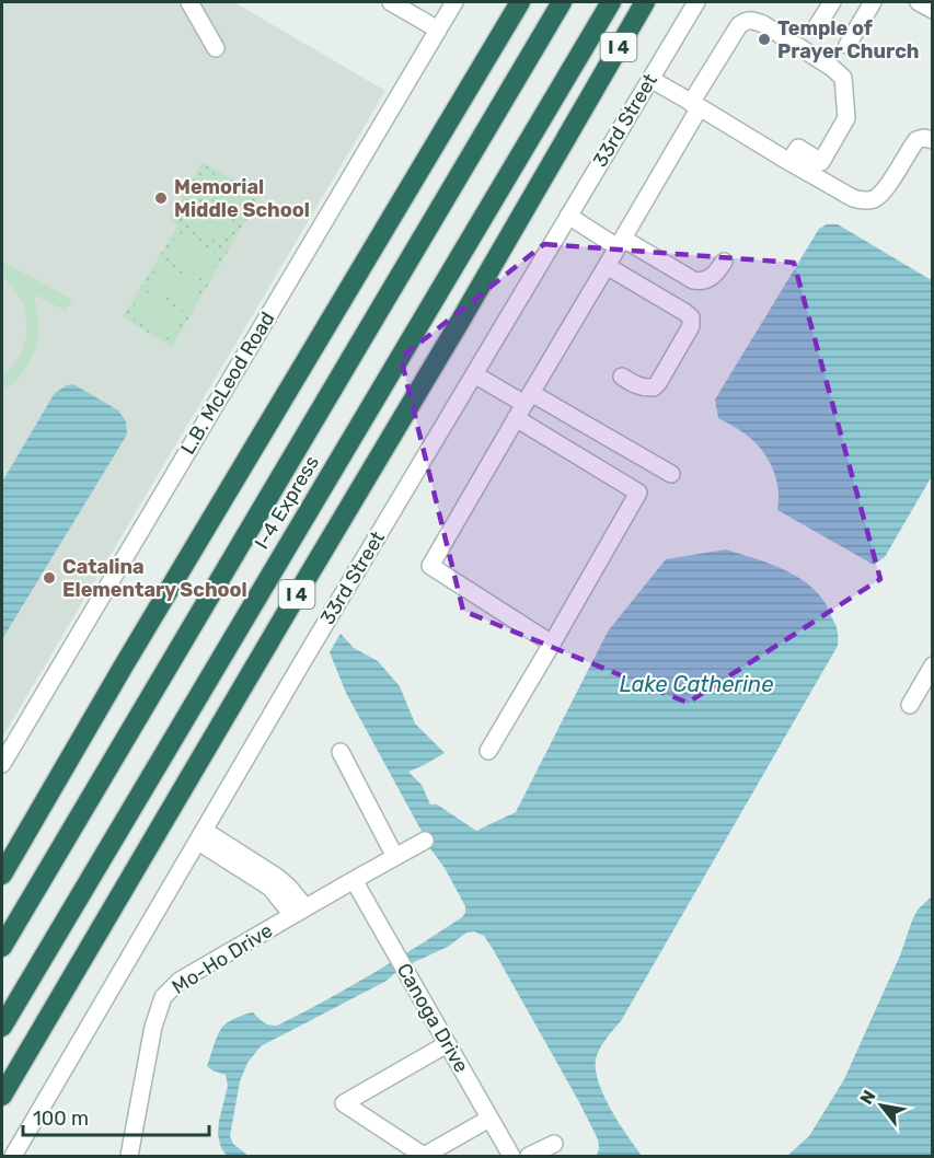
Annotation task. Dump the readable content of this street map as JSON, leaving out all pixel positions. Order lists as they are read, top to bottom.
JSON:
{
  "streets": {
    "highway": ["I 4", "I-4 Express"],
    "street": [
      "33rd Street",
      "L.B. McLeod Road",
      "Mo-Ho Drive",
      "Canoga Drive"
    ]
  },
  "crossings": [
    ["Mo-Ho Drive", "Canoga Drive"]
  ],
  "water": ["Lake Catherine"],
  "places": ["Temple of Prayer Church", "Memorial Middle School", "Catalina Elementary School"],
  "scale_bar": "100 m",
  "north": "top left"
}
